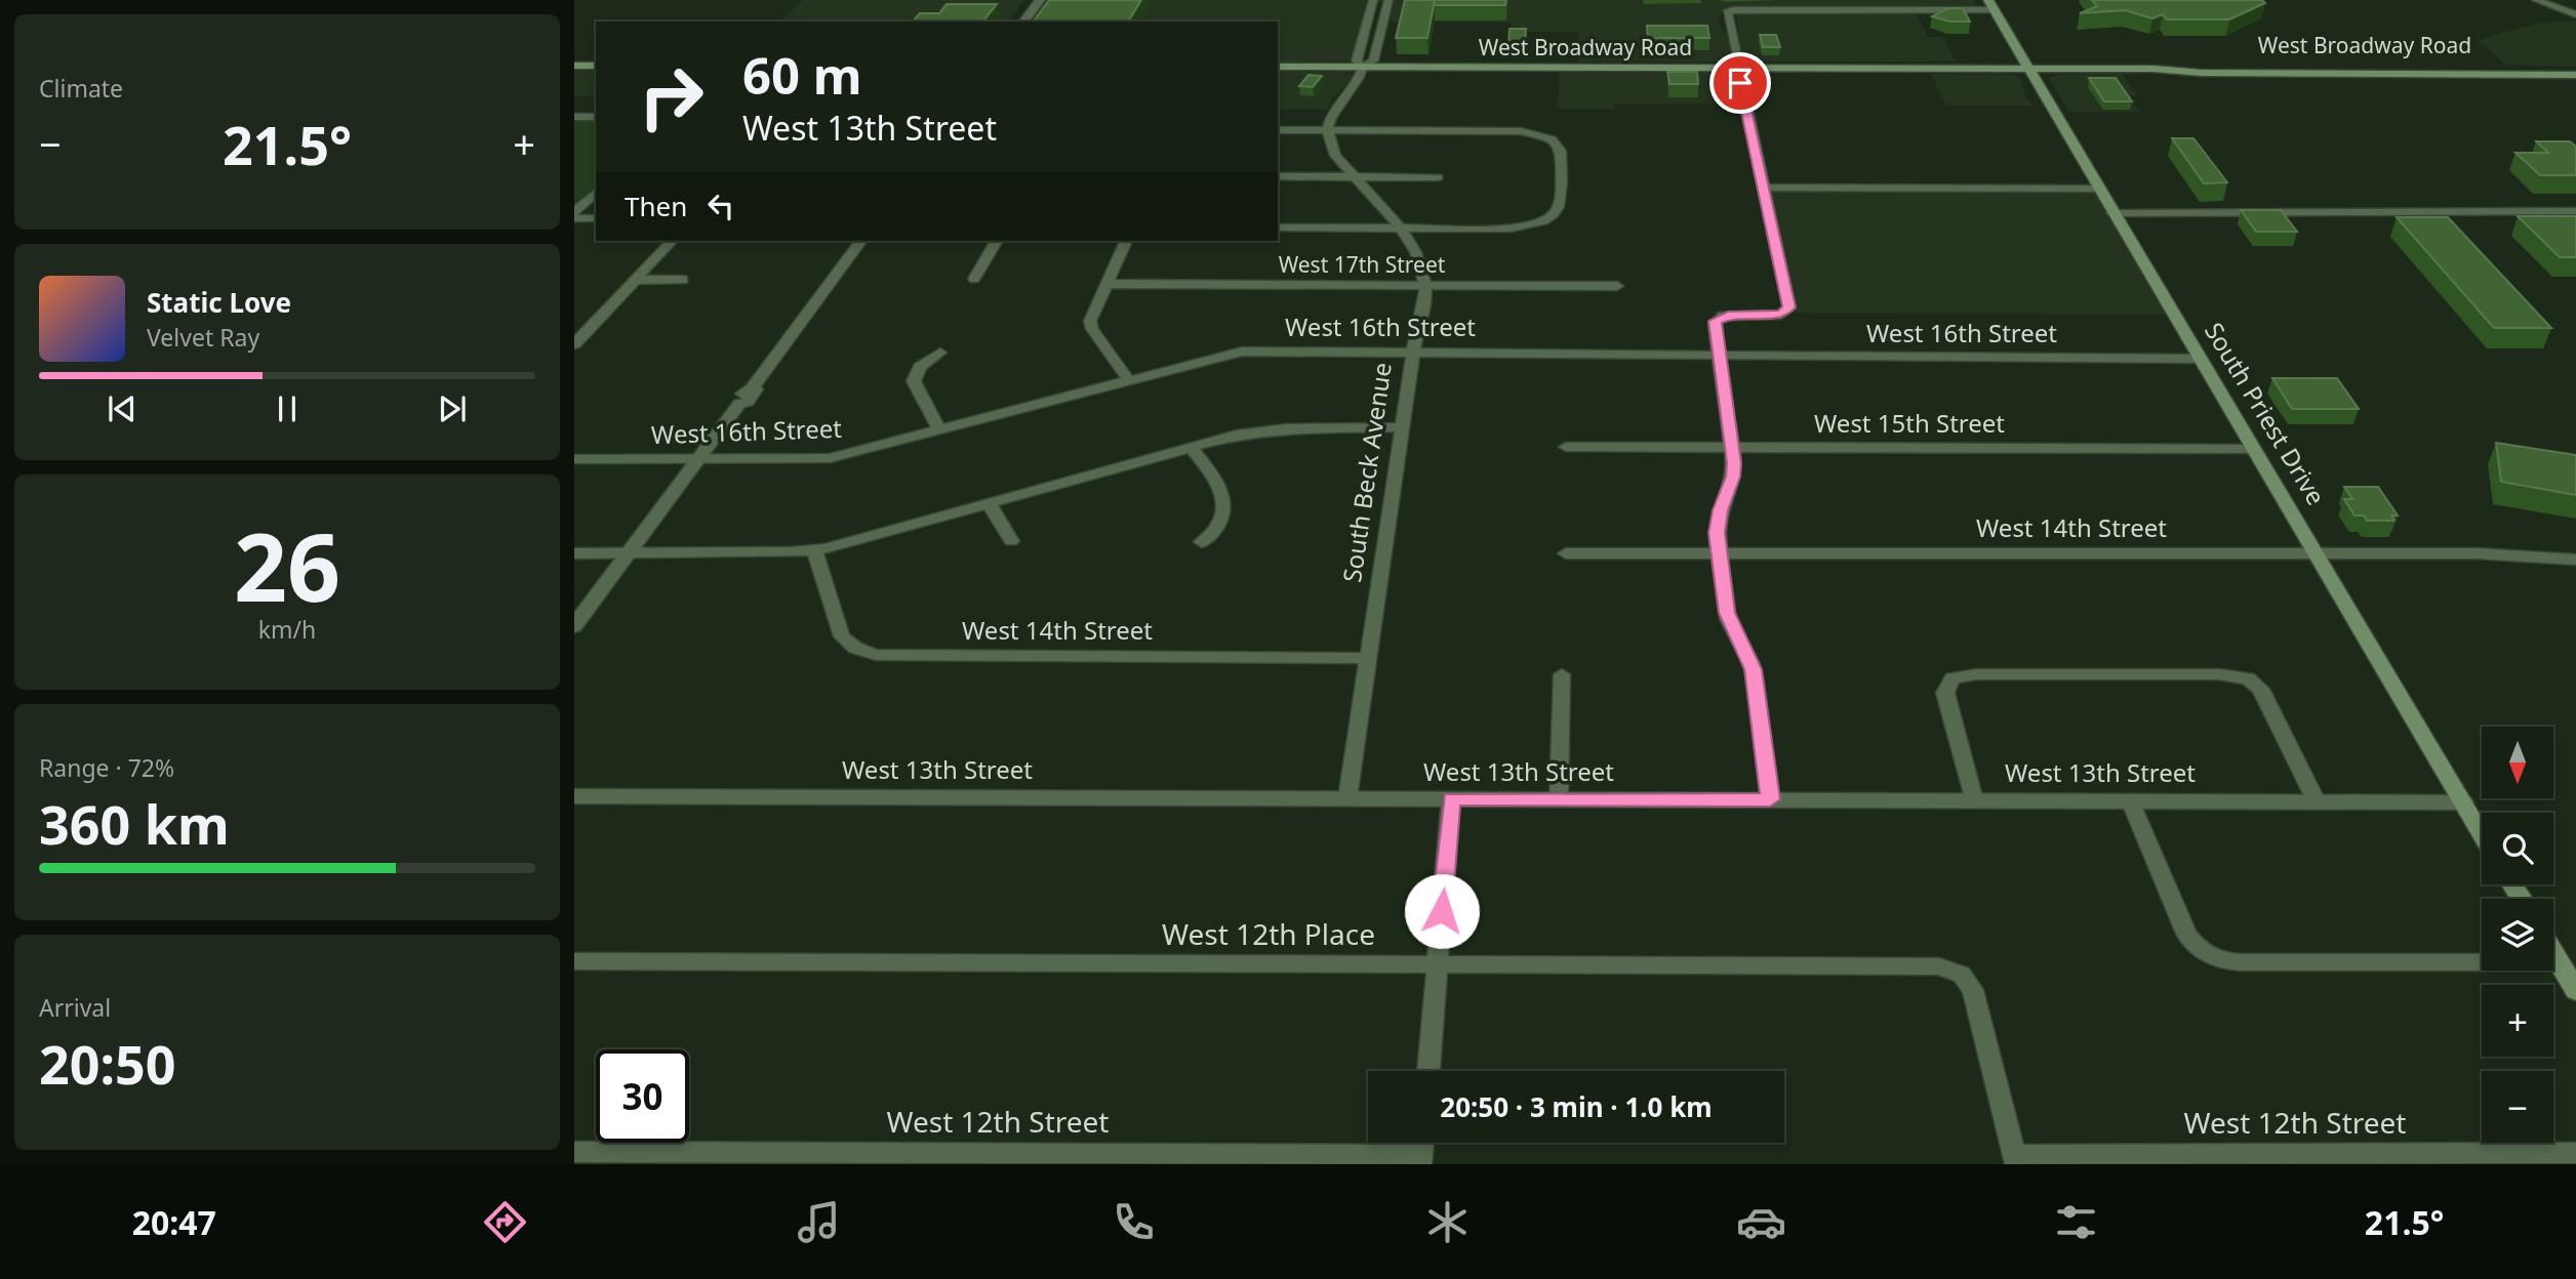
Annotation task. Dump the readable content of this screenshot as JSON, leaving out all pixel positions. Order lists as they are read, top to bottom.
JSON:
{
  "streets": {
    "main road": ["West Broadway Road", "South Priest Drive"],
    "street": [
      "West 17th Street",
      "West 16th Street",
      "West 15th Street",
      "South Beck Avenue",
      "West 14th Street",
      "West 13th Street",
      "West 12th Place",
      "West 12th Street"
    ]
  },
  "crossings": [
    ["West Broadway Road", "South Priest Drive"],
    ["West 17th Street", "South Beck Avenue"],
    ["West 16th Street", "South Priest Drive"],
    ["West 16th Street", "South Beck Avenue"],
    ["South Priest Drive", "West 15th Street"],
    ["South Priest Drive", "West 14th Street"],
    ["South Priest Drive", "West 13th Street"],
    ["South Beck Avenue", "West 14th Street"],
    ["South Beck Avenue", "West 13th Street"],
    ["West 12th Place", "West 12th Street"]
  ],
  "north": "bottom",
  "page": {
    "tile": [
      "Climate",
      ["26", "km/h"],
      ["Range · 72%", "360 km"],
      ["Arrival", "20:50"]
    ],
    "turn": ["60 m", "West 13th Street"],
    "heat": ["−", "21.5°", "+"],
    "then": "Then",
    "song": ["Static Love", "Velvet Ray"],
    "map_buttons": ["+", "−"],
    "limit": "30",
    "trip": "20:50 · 3 min · 1.0 km",
    "tabs": ["20:47", "21.5°"]
  }
}
